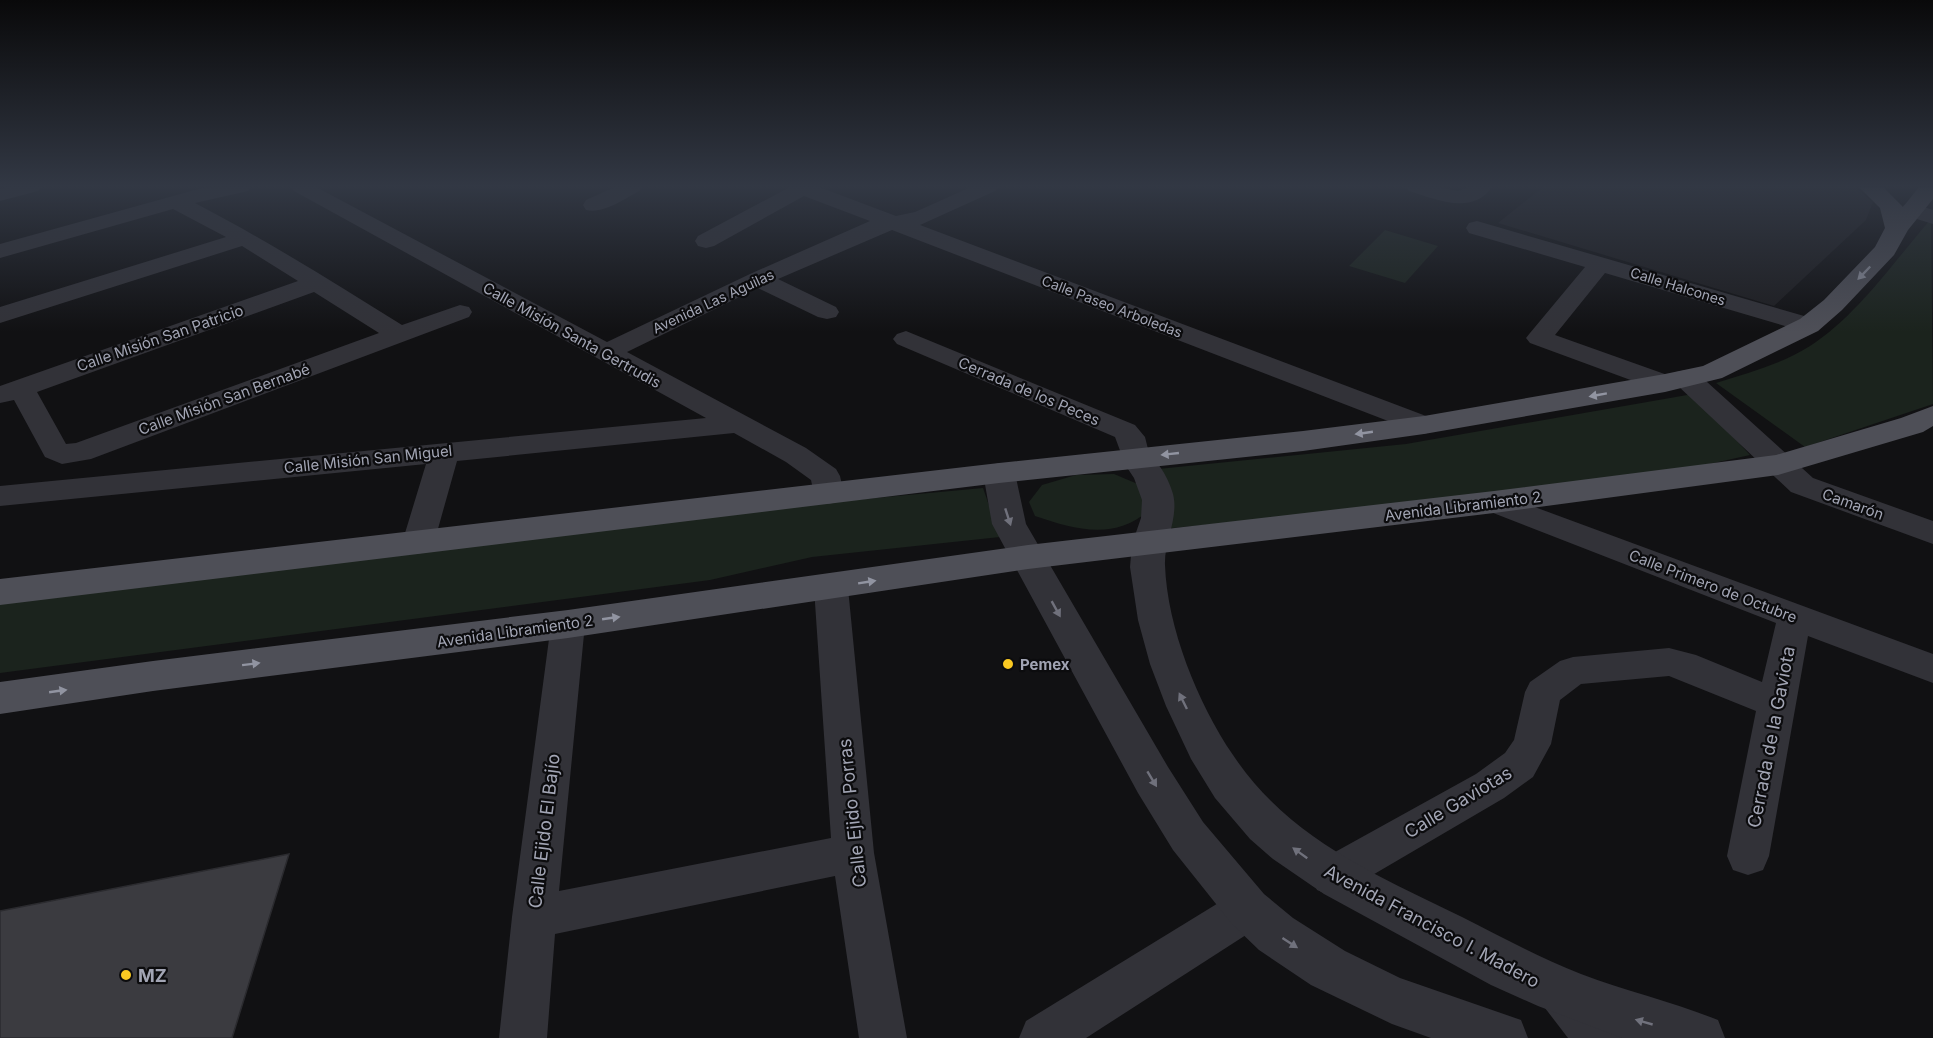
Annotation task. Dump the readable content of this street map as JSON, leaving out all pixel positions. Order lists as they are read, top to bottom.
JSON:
{
  "streets": {
    "main road": ["Avenida Libramiento 2"],
    "street": [
      "Calle Halcones",
      "Avenida Las Aguilas",
      "Calle Paseo Arboledas",
      "Calle Misión Santa Gertrudis",
      "Calle Misión San Patricio",
      "Cerrada de los Peces",
      "Calle Misión San Bernabé",
      "Calle Misión San Miguel",
      "Camarón",
      "Calle Primero de Octubre",
      "Cerrada de la Gaviota",
      "Calle Gaviotas",
      "Calle Ejido Porras",
      "Calle Ejido El Bajío",
      "Avenida Francisco I. Madero"
    ]
  },
  "crossings": [
    ["Avenida Las Aguilas", "Calle Misión Santa Gertrudis"],
    ["Calle Misión Santa Gertrudis", "Calle Misión San Miguel"],
    ["Calle Misión San Patricio", "Calle Misión San Bernabé"],
    ["Camarón", "Avenida Libramiento 2"],
    ["Avenida Libramiento 2", "Calle Primero de Octubre"],
    ["Avenida Libramiento 2", "Calle Ejido Porras"],
    ["Avenida Libramiento 2", "Calle Ejido El Bajío"],
    ["Avenida Libramiento 2", "Avenida Francisco I. Madero"],
    ["Calle Primero de Octubre", "Cerrada de la Gaviota"],
    ["Cerrada de la Gaviota", "Calle Gaviotas"],
    ["Calle Gaviotas", "Avenida Francisco I. Madero"]
  ],
  "places": ["Pemex", "MZ"]
}
